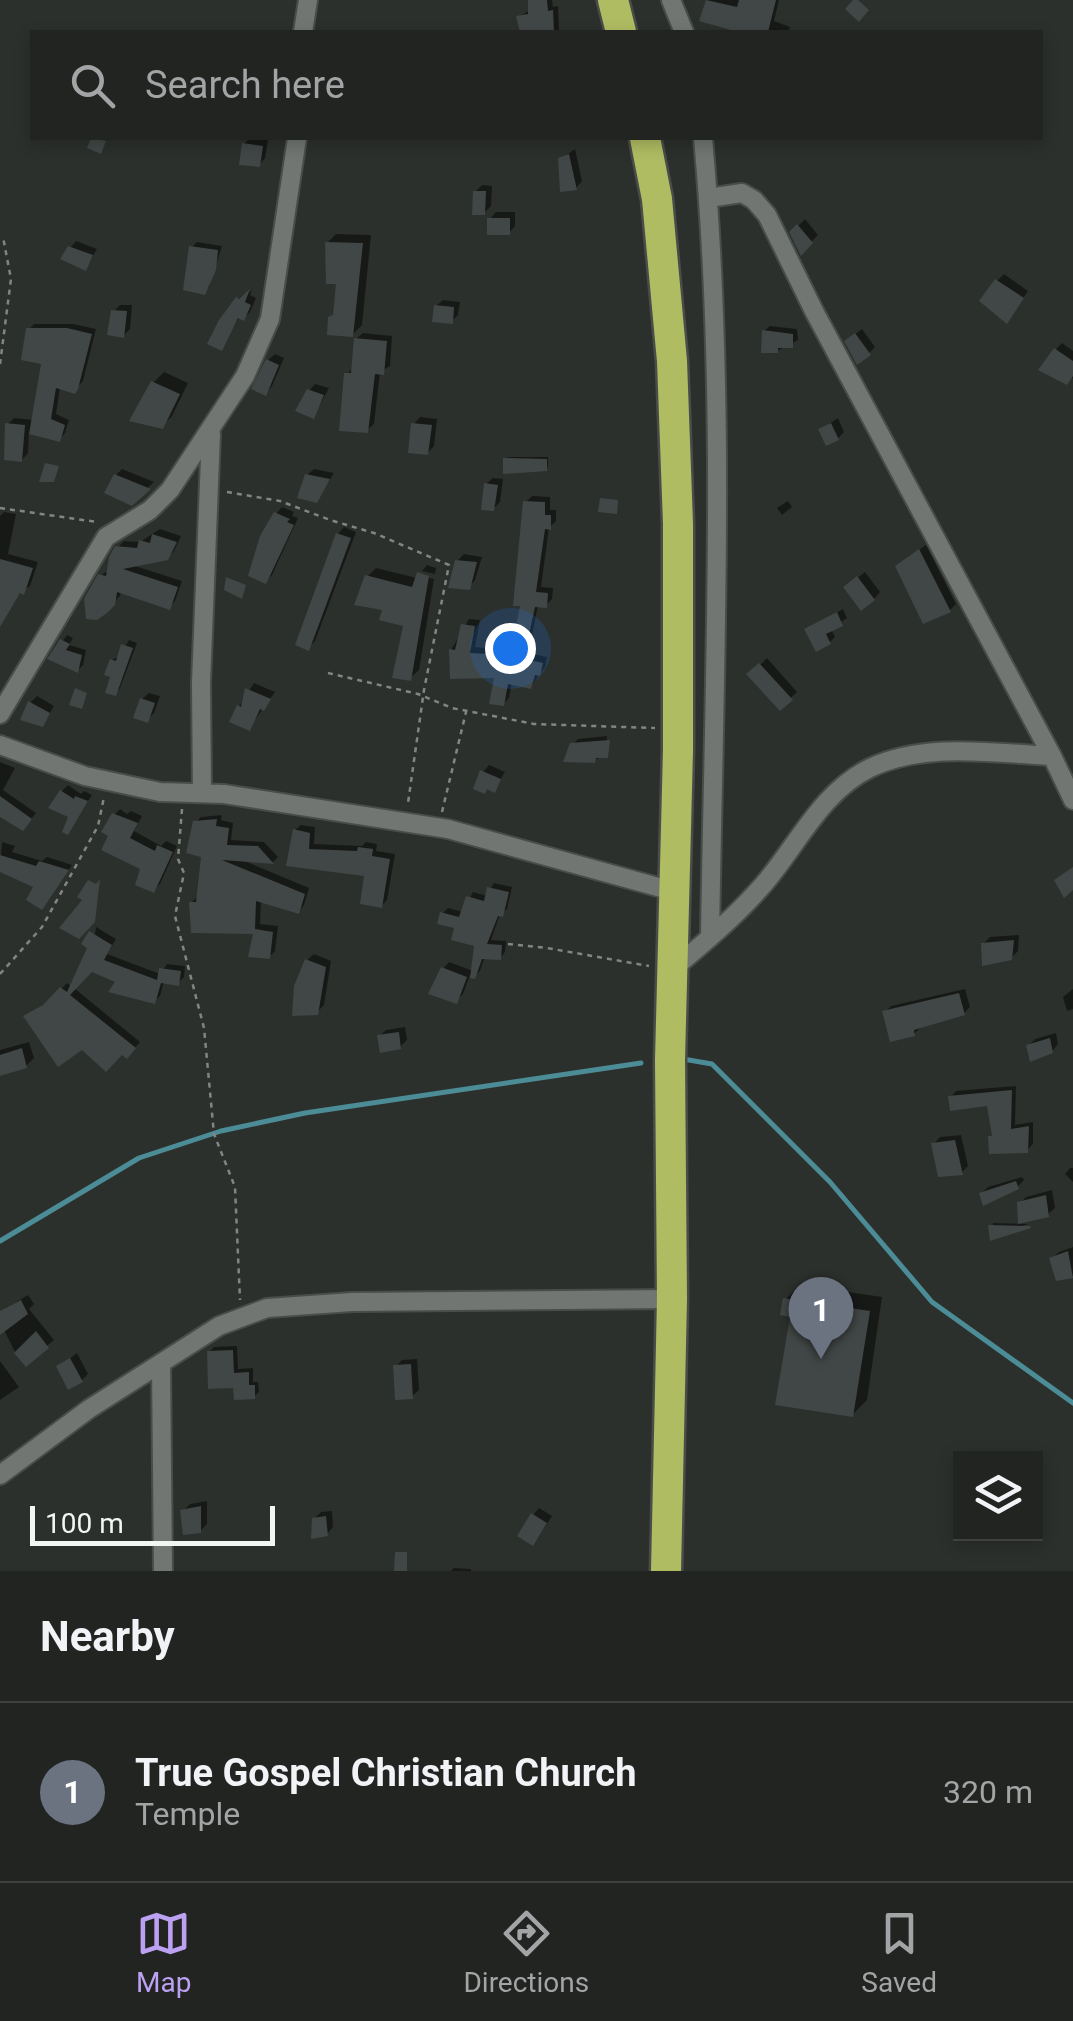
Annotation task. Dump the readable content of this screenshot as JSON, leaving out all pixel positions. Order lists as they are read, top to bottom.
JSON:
{
  "scale_bar": "100 m",
  "page": {
    "search": "Search here",
    "pins": "1",
    "scale": "100 m",
    "heading": "Nearby",
    "list": [
      {
        "mark": "1",
        "name": "True Gospel Christian Church",
        "note": "Temple",
        "value": "320 m"
      }
    ],
    "nav": ["Map", "Directions", "Saved"]
  }
}
